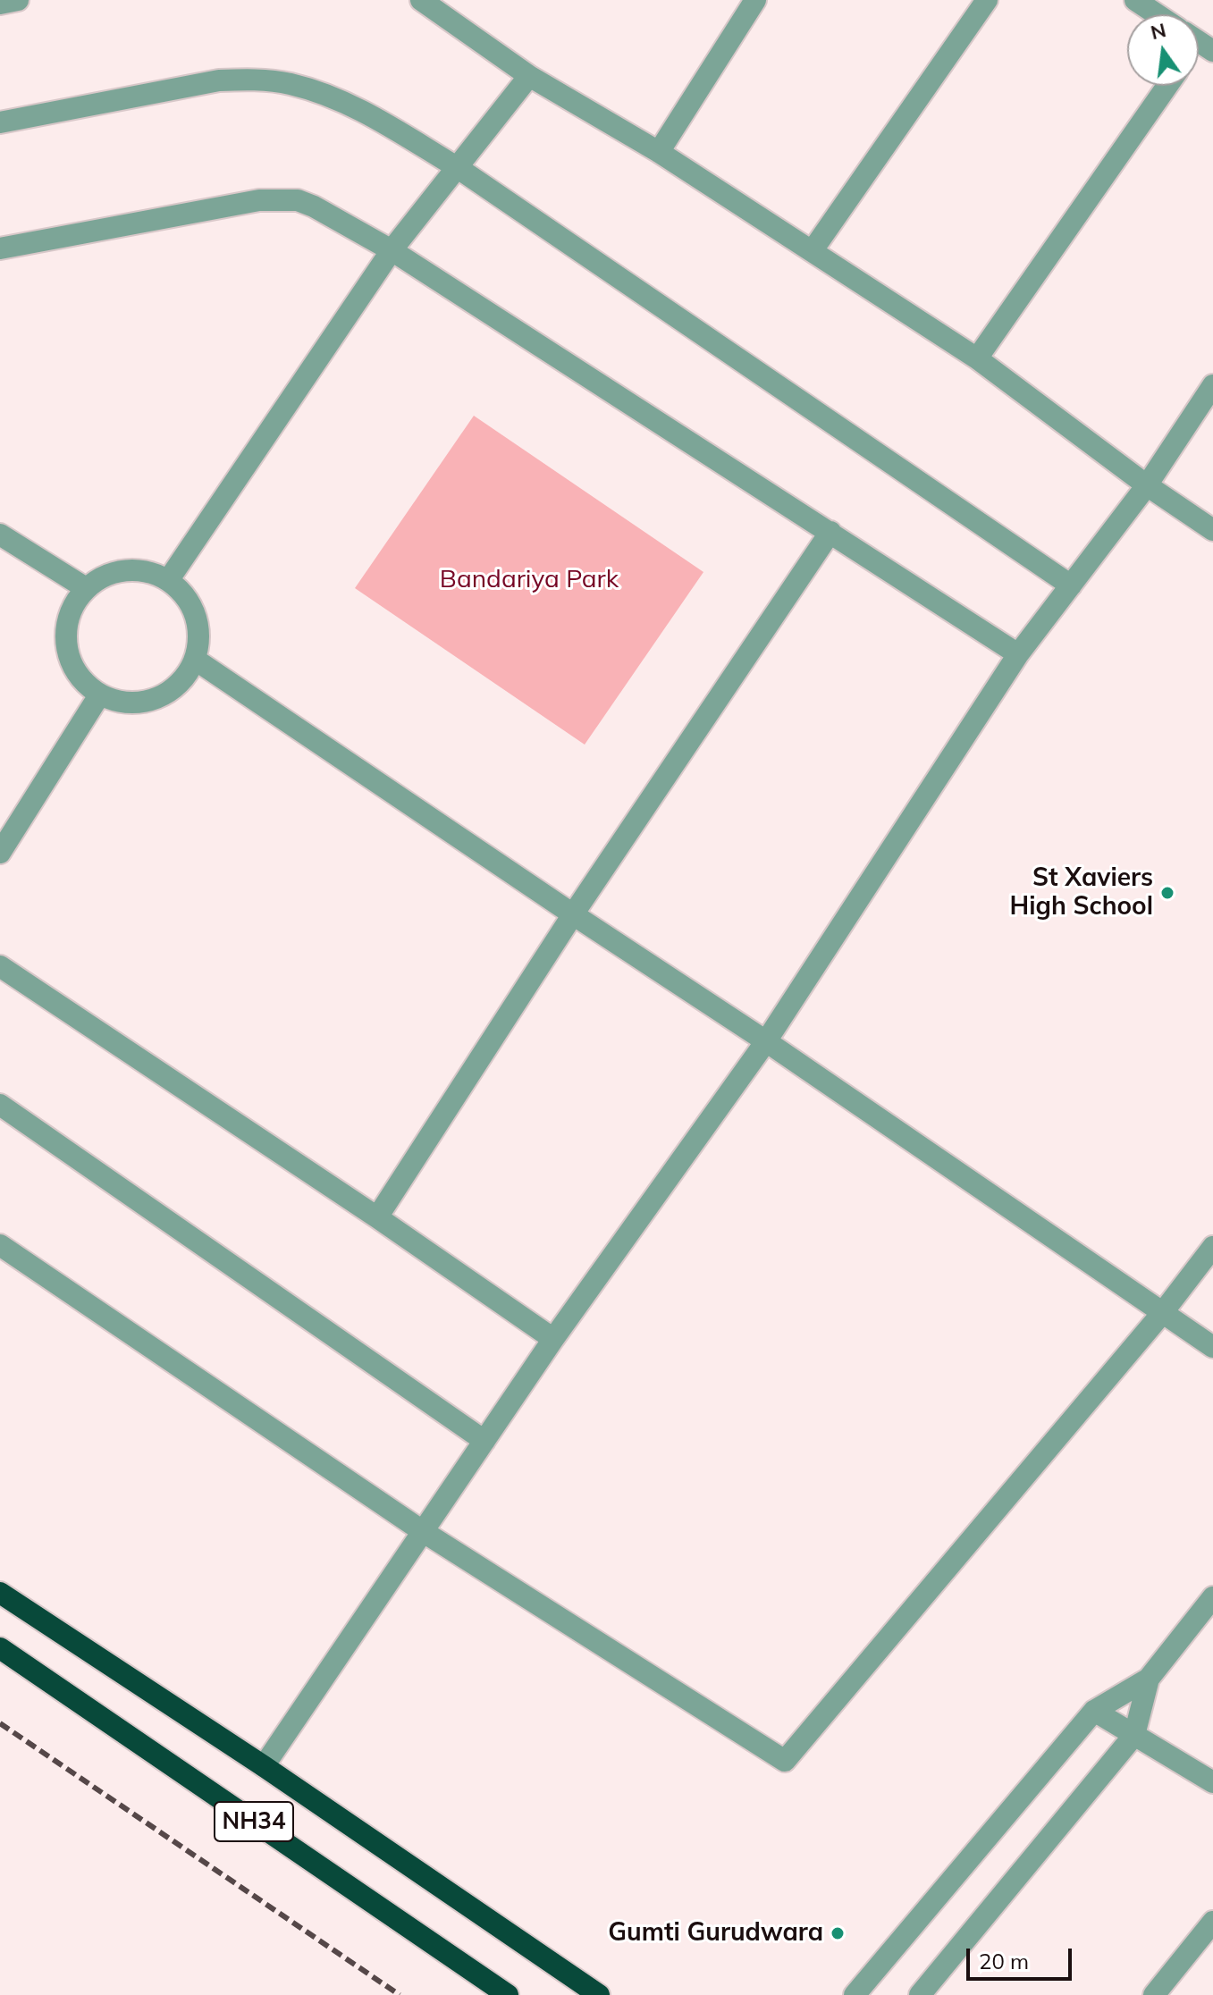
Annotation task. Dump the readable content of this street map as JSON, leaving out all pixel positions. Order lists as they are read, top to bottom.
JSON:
{
  "streets": {
    "highway": ["NH34"]
  },
  "parks": ["Bandariya Park"],
  "places": ["St Xaviers High School", "Gumti Gurudwara"],
  "scale_bar": "20 m",
  "north": "top"
}
